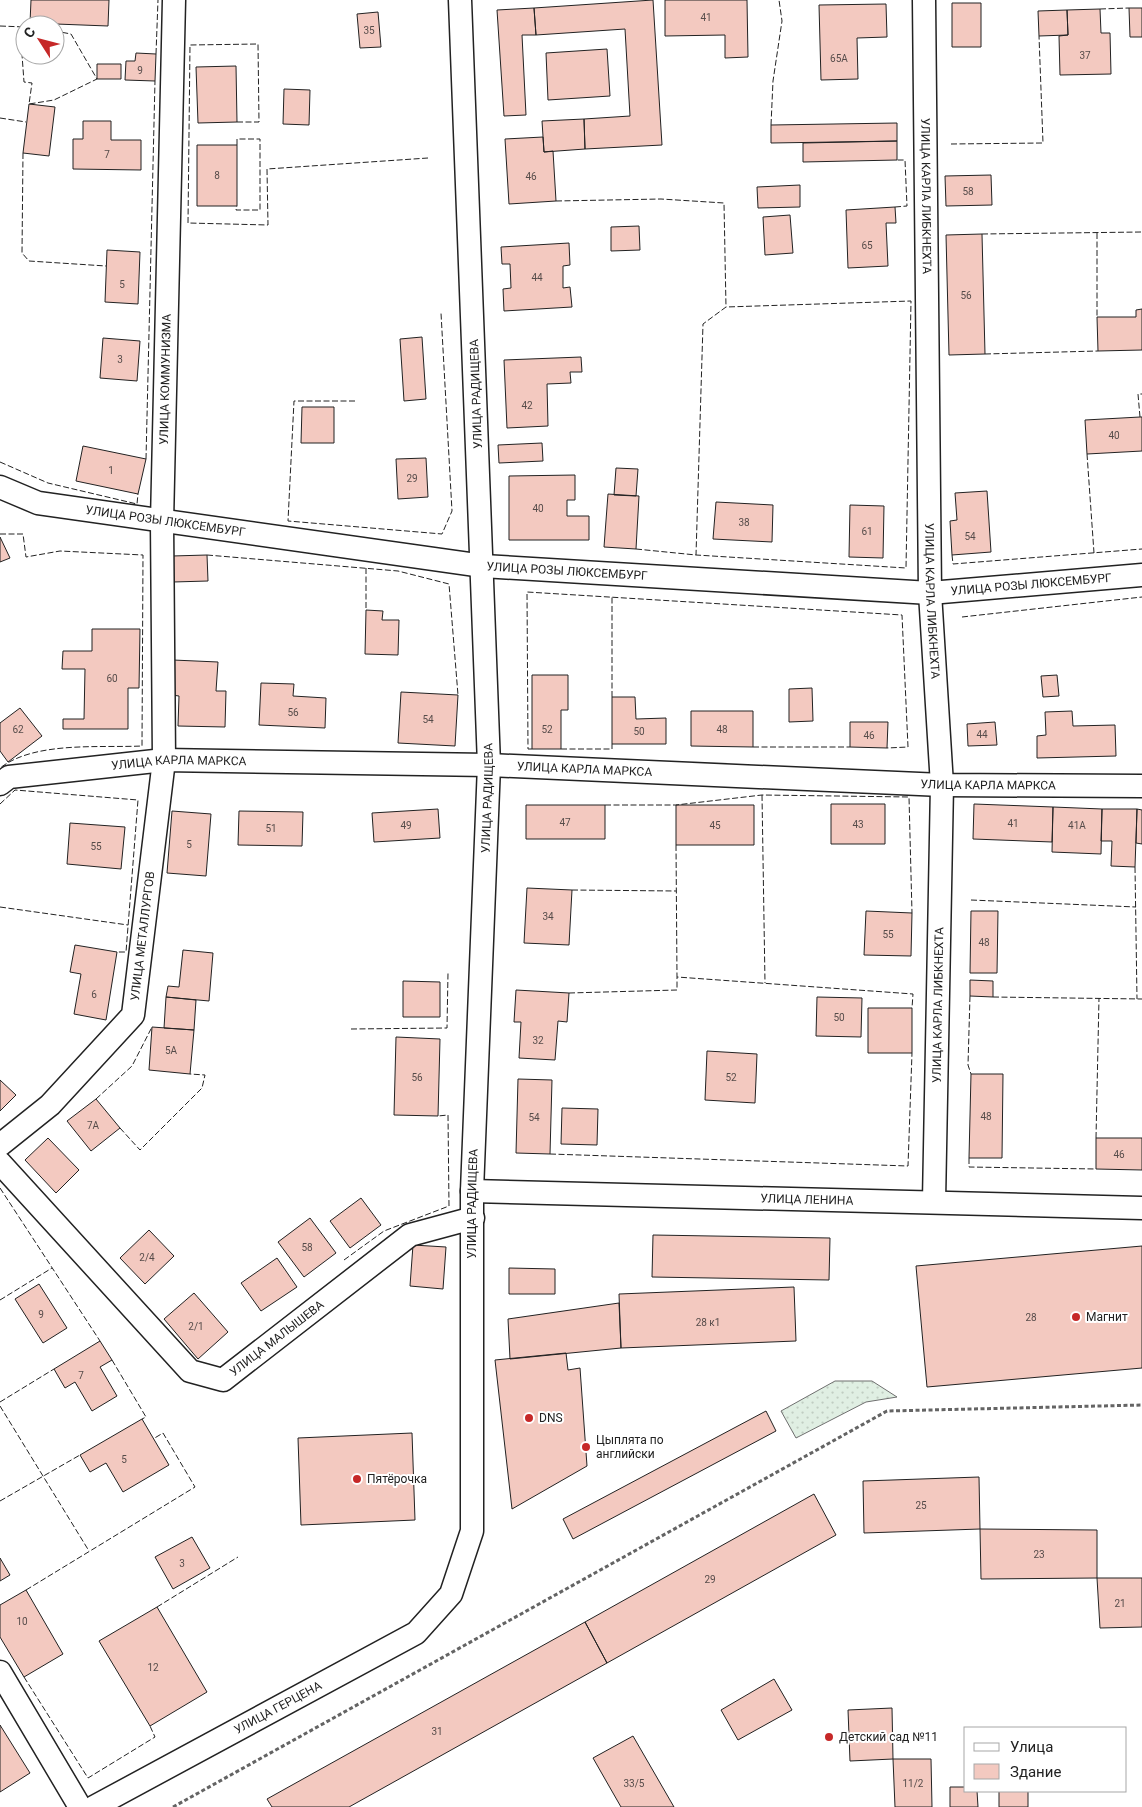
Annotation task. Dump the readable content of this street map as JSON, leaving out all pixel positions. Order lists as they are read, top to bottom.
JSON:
{
  "streets": {
    "street": [
      "УЛИЦА КАРЛА ЛИБКНЕХТА",
      "УЛИЦА КОММУНИЗМА",
      "УЛИЦА РАДИЩЕВА",
      "УЛИЦА РОЗЫ ЛЮКСЕМБУРГ",
      "УЛИЦА КАРЛА МАРКСА",
      "УЛИЦА МЕТАЛЛУРГОВ",
      "УЛИЦА ЛЕНИНА",
      "УЛИЦА МАЛЫШЕВА",
      "УЛИЦА ГЕРЦЕНА"
    ]
  },
  "crossings": [
    ["УЛИЦА КАРЛА ЛИБКНЕХТА", "УЛИЦА РОЗЫ ЛЮКСЕМБУРГ"],
    ["УЛИЦА КАРЛА ЛИБКНЕХТА", "УЛИЦА КАРЛА МАРКСА"],
    ["УЛИЦА КАРЛА ЛИБКНЕХТА", "УЛИЦА ЛЕНИНА"],
    ["УЛИЦА КОММУНИЗМА", "УЛИЦА РОЗЫ ЛЮКСЕМБУРГ"],
    ["УЛИЦА КОММУНИЗМА", "УЛИЦА КАРЛА МАРКСА"],
    ["УЛИЦА КОММУНИЗМА", "УЛИЦА МЕТАЛЛУРГОВ"],
    ["УЛИЦА РАДИЩЕВА", "УЛИЦА РОЗЫ ЛЮКСЕМБУРГ"],
    ["УЛИЦА РАДИЩЕВА", "УЛИЦА КАРЛА МАРКСА"],
    ["УЛИЦА РАДИЩЕВА", "УЛИЦА ЛЕНИНА"],
    ["УЛИЦА РАДИЩЕВА", "УЛИЦА МАЛЫШЕВА"],
    ["УЛИЦА РАДИЩЕВА", "УЛИЦА ГЕРЦЕНА"],
    ["УЛИЦА КАРЛА МАРКСА", "УЛИЦА МЕТАЛЛУРГОВ"]
  ],
  "places": [
    "Магнит",
    "DNS",
    "Цыплята по английски",
    "Пятёрочка",
    "Детский сад №11"
  ],
  "house_numbers": [
    "41",
    "35",
    "37",
    "65А",
    "9",
    "7",
    "8",
    "46",
    "58",
    "65",
    "44",
    "5",
    "56",
    "3",
    "42",
    "40",
    "1",
    "29",
    "40",
    "38",
    "61",
    "54",
    "60",
    "56",
    "54",
    "62",
    "52",
    "48",
    "50",
    "44",
    "46",
    "47",
    "41",
    "43",
    "49",
    "45",
    "41А",
    "51",
    "5",
    "55",
    "34",
    "55",
    "48",
    "6",
    "50",
    "32",
    "5А",
    "56",
    "52",
    "48",
    "54",
    "7А",
    "46",
    "58",
    "2/4",
    "9",
    "28",
    "28 к1",
    "2/1",
    "7",
    "5",
    "25",
    "23",
    "3",
    "29",
    "21",
    "10",
    "12",
    "31",
    "33/5",
    "11/2"
  ],
  "legend": ["Улица", "Здание"],
  "north": "top left"
}
